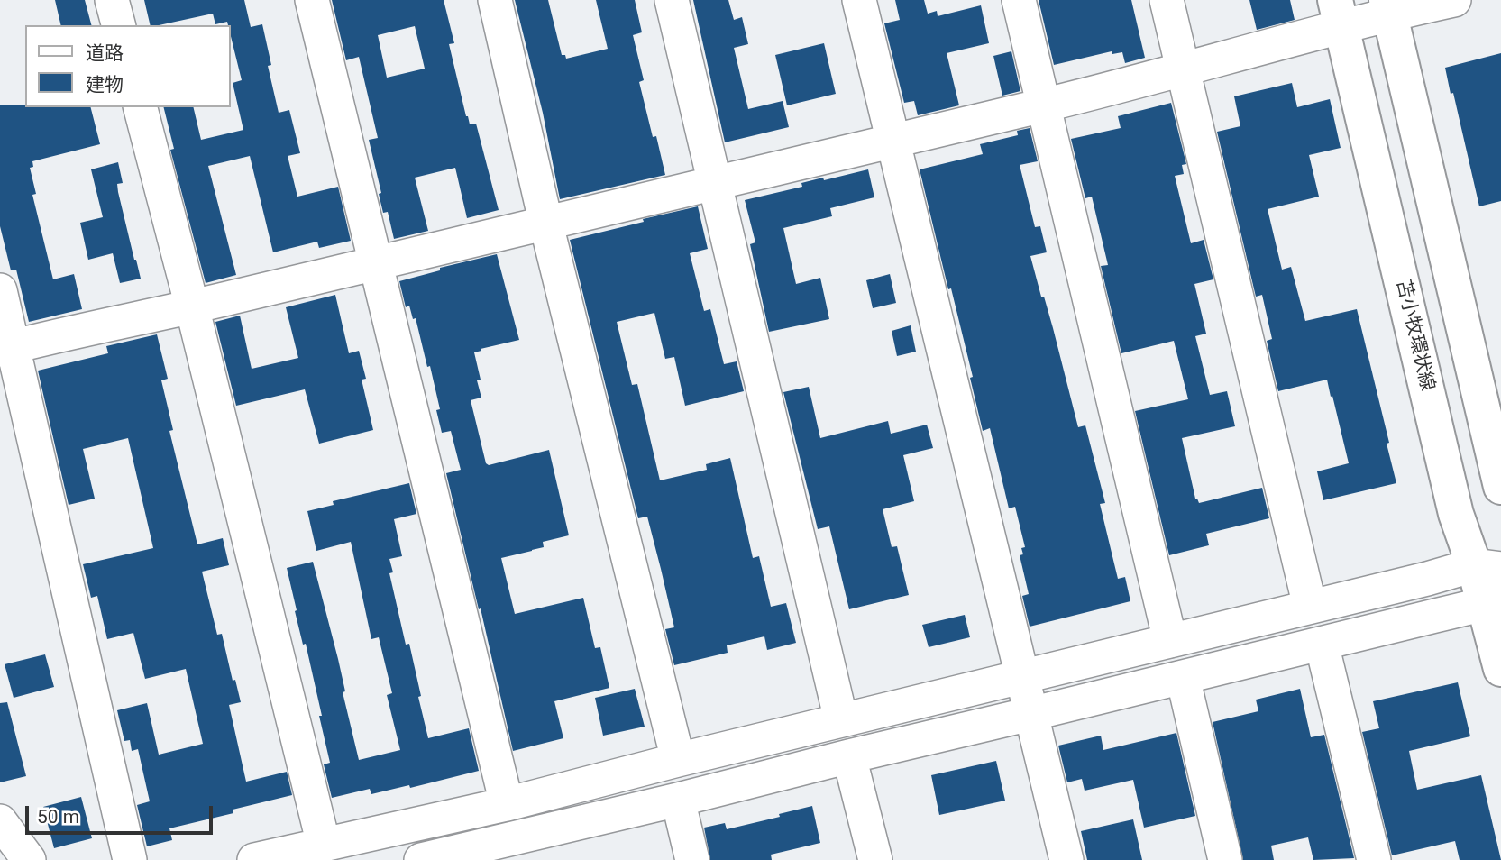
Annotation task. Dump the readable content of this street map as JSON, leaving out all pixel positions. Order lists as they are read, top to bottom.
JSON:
{
  "streets": {
    "main road": ["苫小牧環状線"]
  },
  "legend": ["道路", "建物"],
  "scale_bar": "50 m"
}
